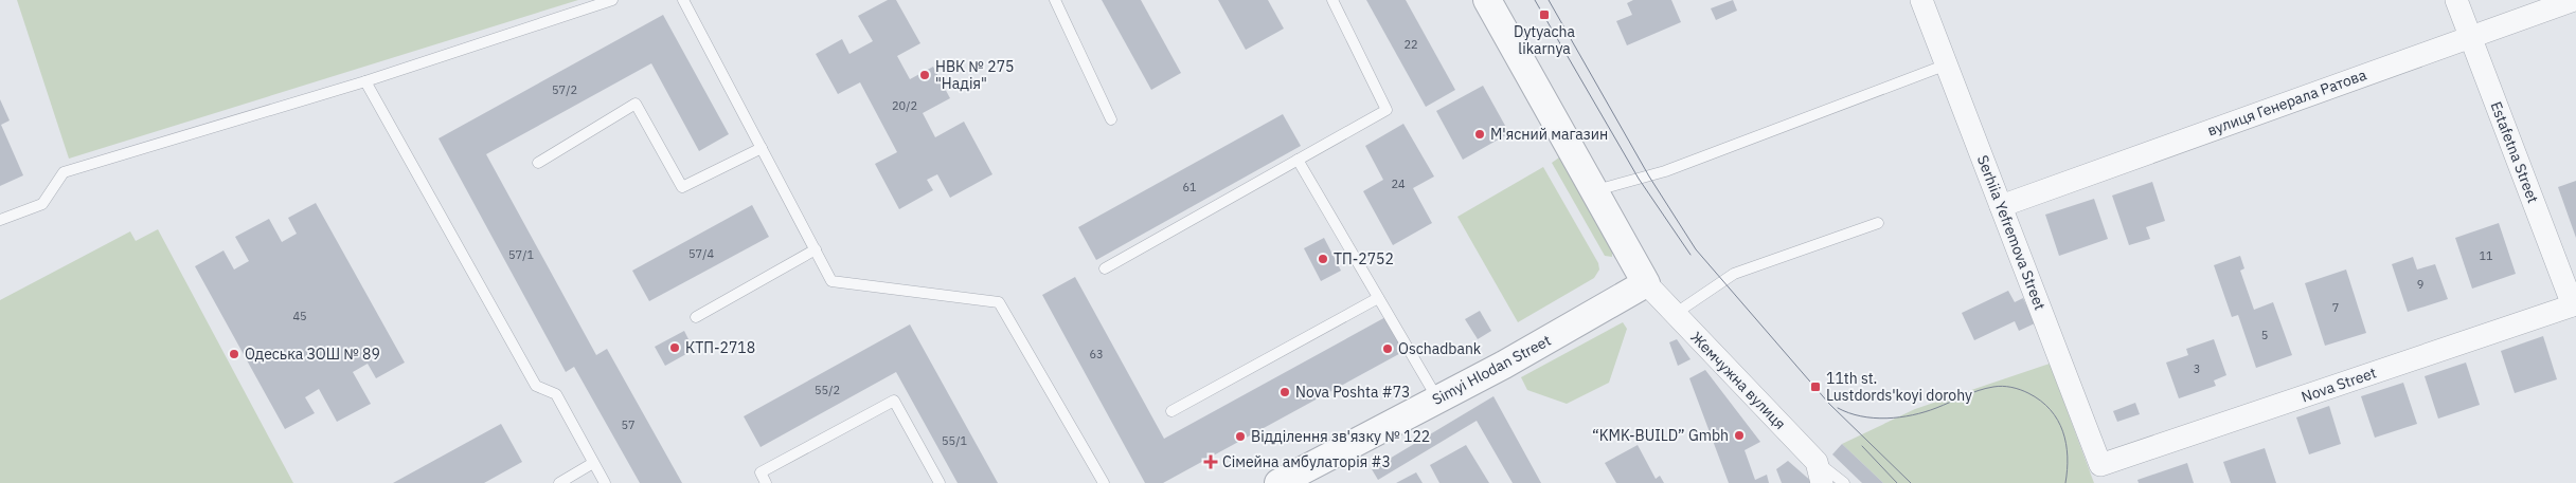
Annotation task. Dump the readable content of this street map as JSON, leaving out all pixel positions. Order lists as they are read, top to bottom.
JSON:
{
  "streets": {
    "street": [
      "вулиця Генерала Ратова",
      "Estafetna Street",
      "Serhiia Yefremova Street",
      "Simyi Hlodan Street",
      "Жемчужна вулиця",
      "Nova Street"
    ]
  },
  "crossings": [
    ["вулиця Генерала Ратова", "Estafetna Street"],
    ["вулиця Генерала Ратова", "Serhiia Yefremova Street"],
    ["Estafetna Street", "Nova Street"],
    ["Serhiia Yefremova Street", "Nova Street"],
    ["Simyi Hlodan Street", "Жемчужна вулиця"]
  ],
  "places": {
    "transit": ["Dytyacha likarnya", "11th st. Lustdords'koyi dorohy"],
    "other": [
      "НВК № 275 \"Надія\"",
      "М'ясний магазин",
      "ТП-2752",
      "КТП-2718",
      "Oschadbank",
      "Одеська ЗОШ № 89",
      "Nova Poshta #73",
      "“KMK-BUILD” Gmbh",
      "Відділення зв'язку № 122"
    ],
    "health": ["Сімейна амбулаторія #3"]
  },
  "house_numbers": [
    "22",
    "57/2",
    "20/2",
    "24",
    "61",
    "57/4",
    "57/1",
    "11",
    "9",
    "7",
    "45",
    "5",
    "63",
    "3",
    "55/2",
    "57",
    "55/1"
  ]
}
